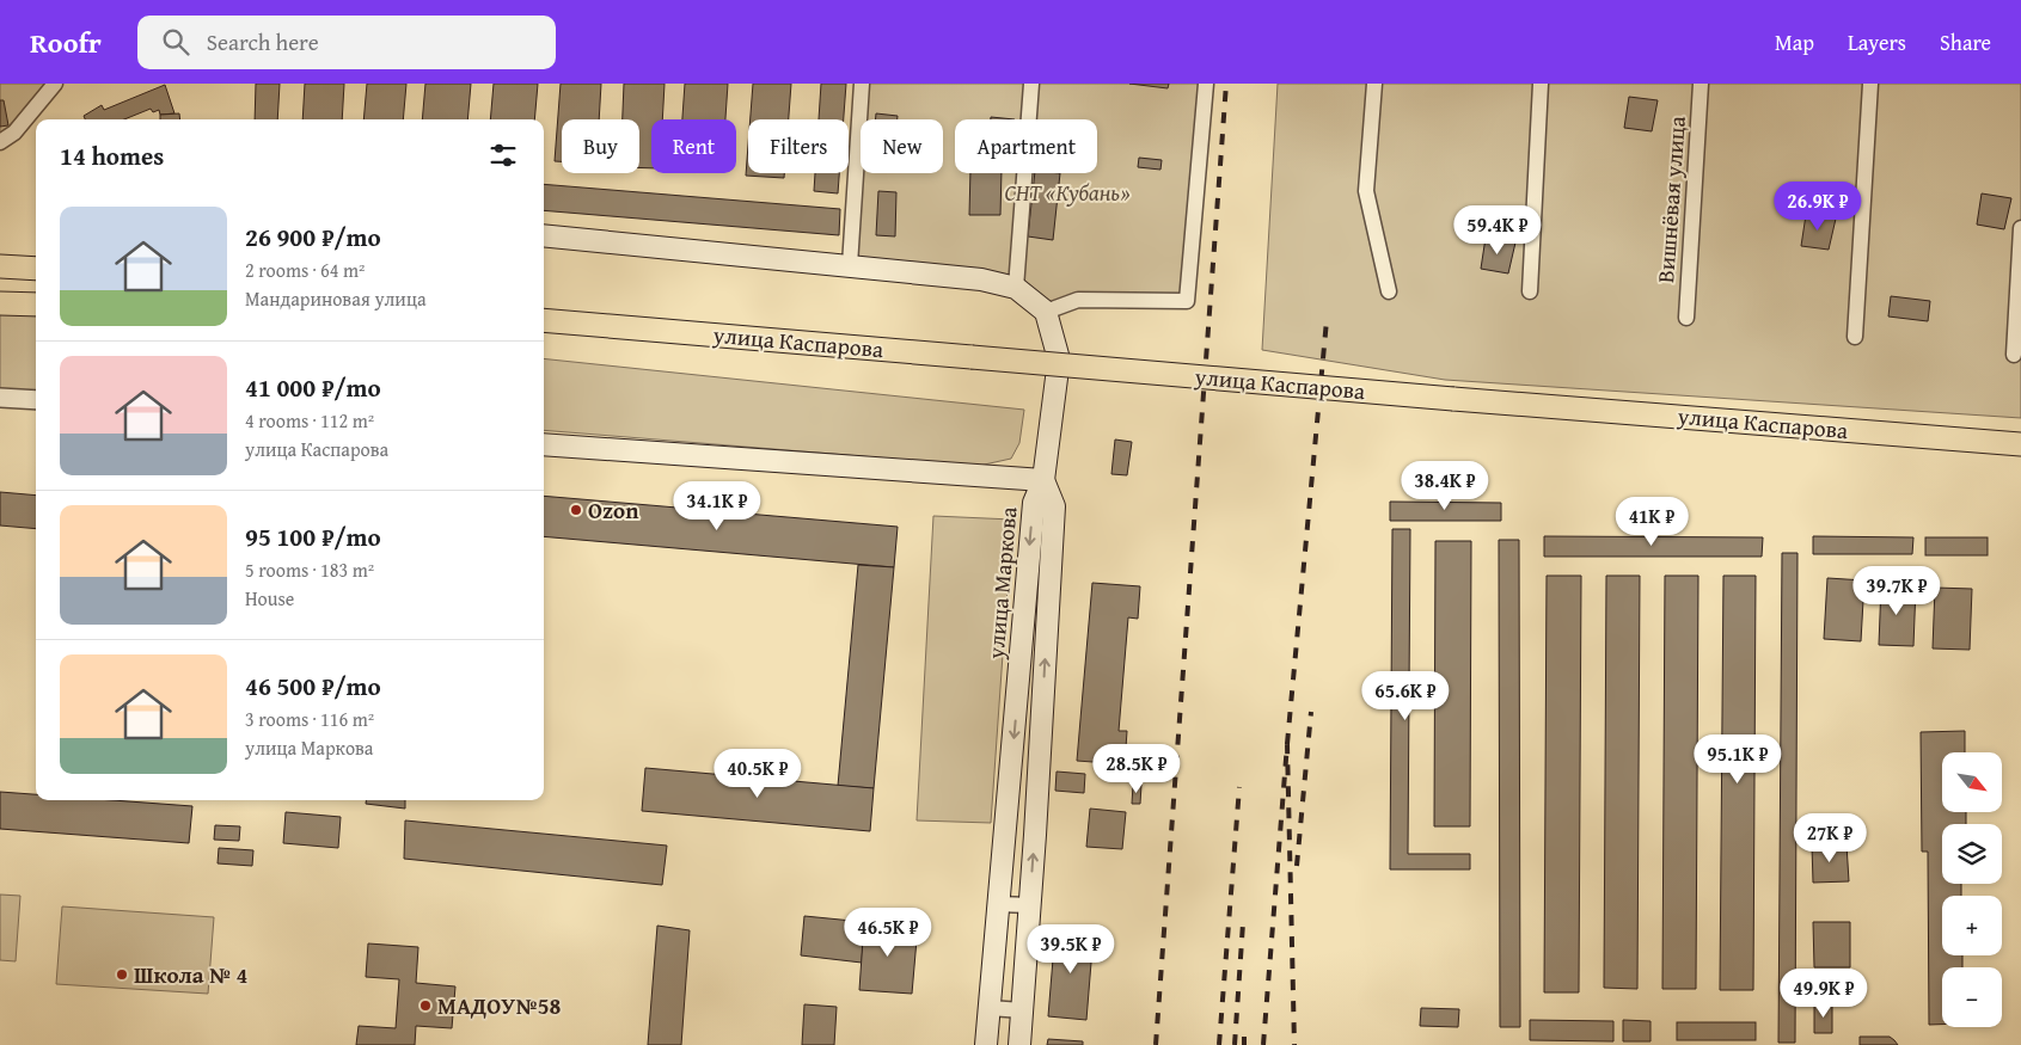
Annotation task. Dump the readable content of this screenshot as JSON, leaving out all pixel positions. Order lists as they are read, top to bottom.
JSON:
{
  "streets": {
    "main road": ["улица Каспарова", "улица Маркова"],
    "street": ["Вишнёвая улица"]
  },
  "parks": ["СНТ «Кубань»"],
  "places": ["Ozon", "Школа № 4", "МАДОУ№58"],
  "north": "bottom right",
  "page": {
    "header": "Roofr",
    "search": "Search here",
    "nav": ["Map", "Layers", "Share"],
    "chip": [
      "Buy",
      "Rent",
      "Filters",
      "New",
      "Apartment"
    ],
    "heading": "14 homes",
    "price": [
      "26.9K ₽",
      "59.4K ₽",
      "38.4K ₽",
      "34.1K ₽",
      "41K ₽",
      "39.7K ₽",
      "65.6K ₽",
      "95.1K ₽",
      "28.5K ₽",
      "40.5K ₽",
      "27K ₽",
      "46.5K ₽",
      "39.5K ₽",
      "49.9K ₽"
    ],
    "list": [
      {
        "name": "26 900 ₽/mo",
        "note": "2 rooms · 64 m² · Мандариновая улица"
      },
      {
        "name": "41 000 ₽/mo",
        "note": "4 rooms · 112 m² · улица Каспарова"
      },
      {
        "name": "95 100 ₽/mo",
        "note": "5 rooms · 183 m² · House"
      },
      {
        "name": "46 500 ₽/mo",
        "note": "3 rooms · 116 m² · улица Маркова"
      }
    ],
    "map_buttons": ["+", "−"]
  }
}
